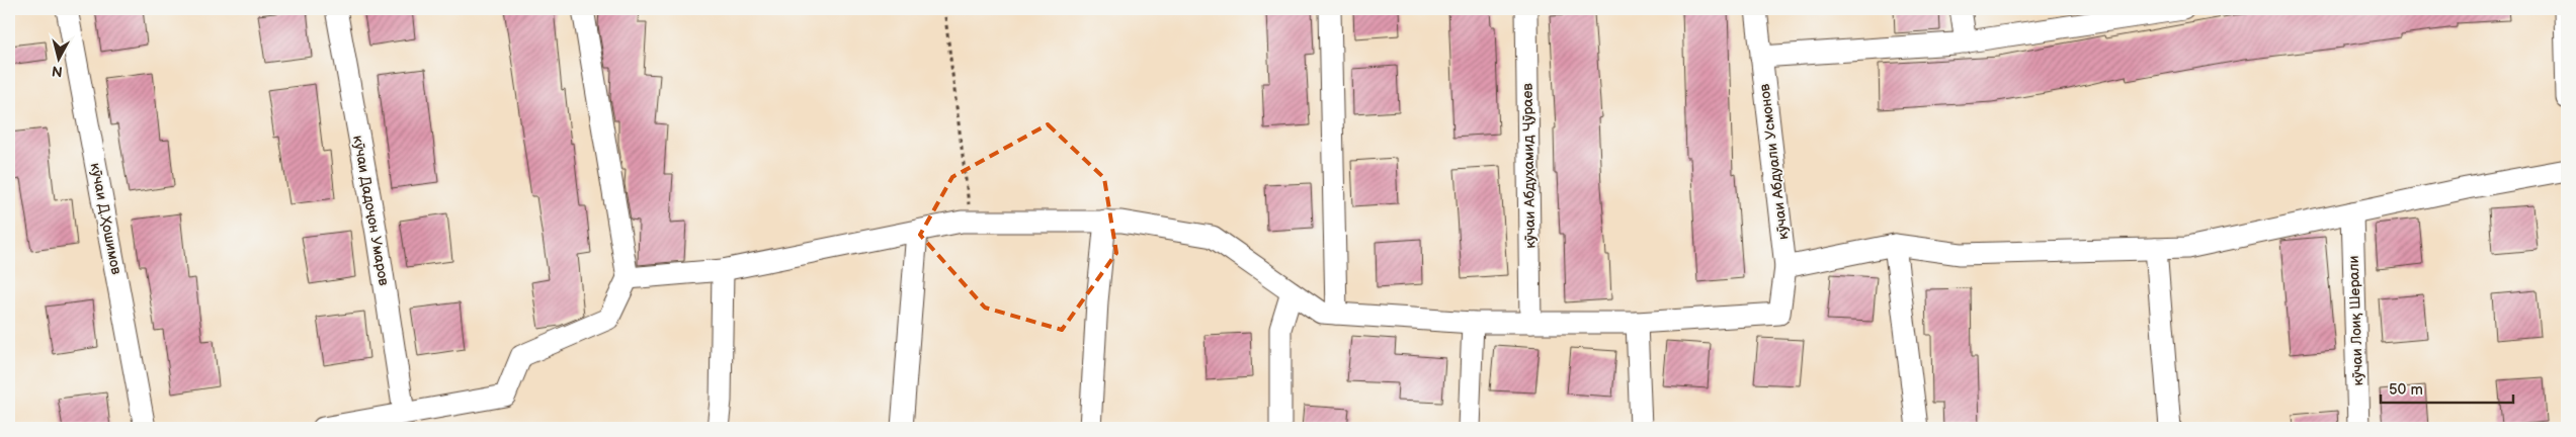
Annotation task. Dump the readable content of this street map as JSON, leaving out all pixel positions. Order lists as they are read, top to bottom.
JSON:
{
  "streets": {
    "street": [
      "кӯчаи Абдуали Усмонов",
      "кӯчаи Абдуҳамид Ҷӯраев",
      "кӯчаи Дадоҷон Умаров",
      "кӯчаи Д.Ҳошимов",
      "кӯчаи Лоиқ Шерали"
    ]
  },
  "scale_bar": "50 m",
  "north": "bottom"
}
